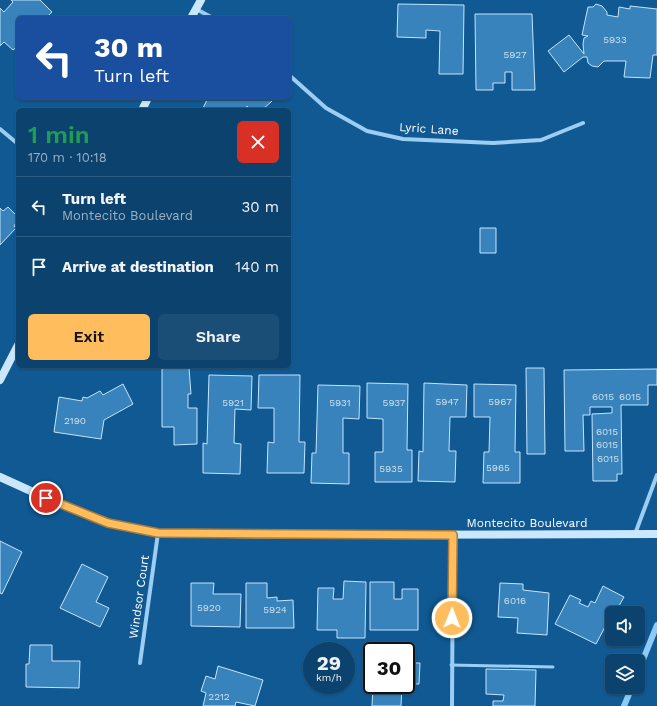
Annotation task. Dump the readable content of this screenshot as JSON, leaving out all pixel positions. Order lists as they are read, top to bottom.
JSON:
{
  "streets": {
    "main road": ["Montecito Boulevard"],
    "street": ["Lyric Lane", "Windsor Court"]
  },
  "crossings": [
    ["Montecito Boulevard", "Windsor Court"]
  ],
  "house_numbers": [
    "5933",
    "5927",
    "6015",
    "6015",
    "5947",
    "5967",
    "5921",
    "5931",
    "5937",
    "2190",
    "6015",
    "6015",
    "6015",
    "5965",
    "5935",
    "6016",
    "5920",
    "5924",
    "2212"
  ],
  "page": {
    "turn": ["30 m", "Turn left"],
    "heading": ["1 min", "170 m · 10:18"],
    "list": [
      {
        "name": "Turn left",
        "note": "Montecito Boulevard",
        "value": "30 m"
      },
      {
        "name": "Arrive at destination",
        "value": "140 m"
      }
    ],
    "buttons": ["Exit", "Share"],
    "speed": "29 km/h",
    "limit": "30"
  }
}
